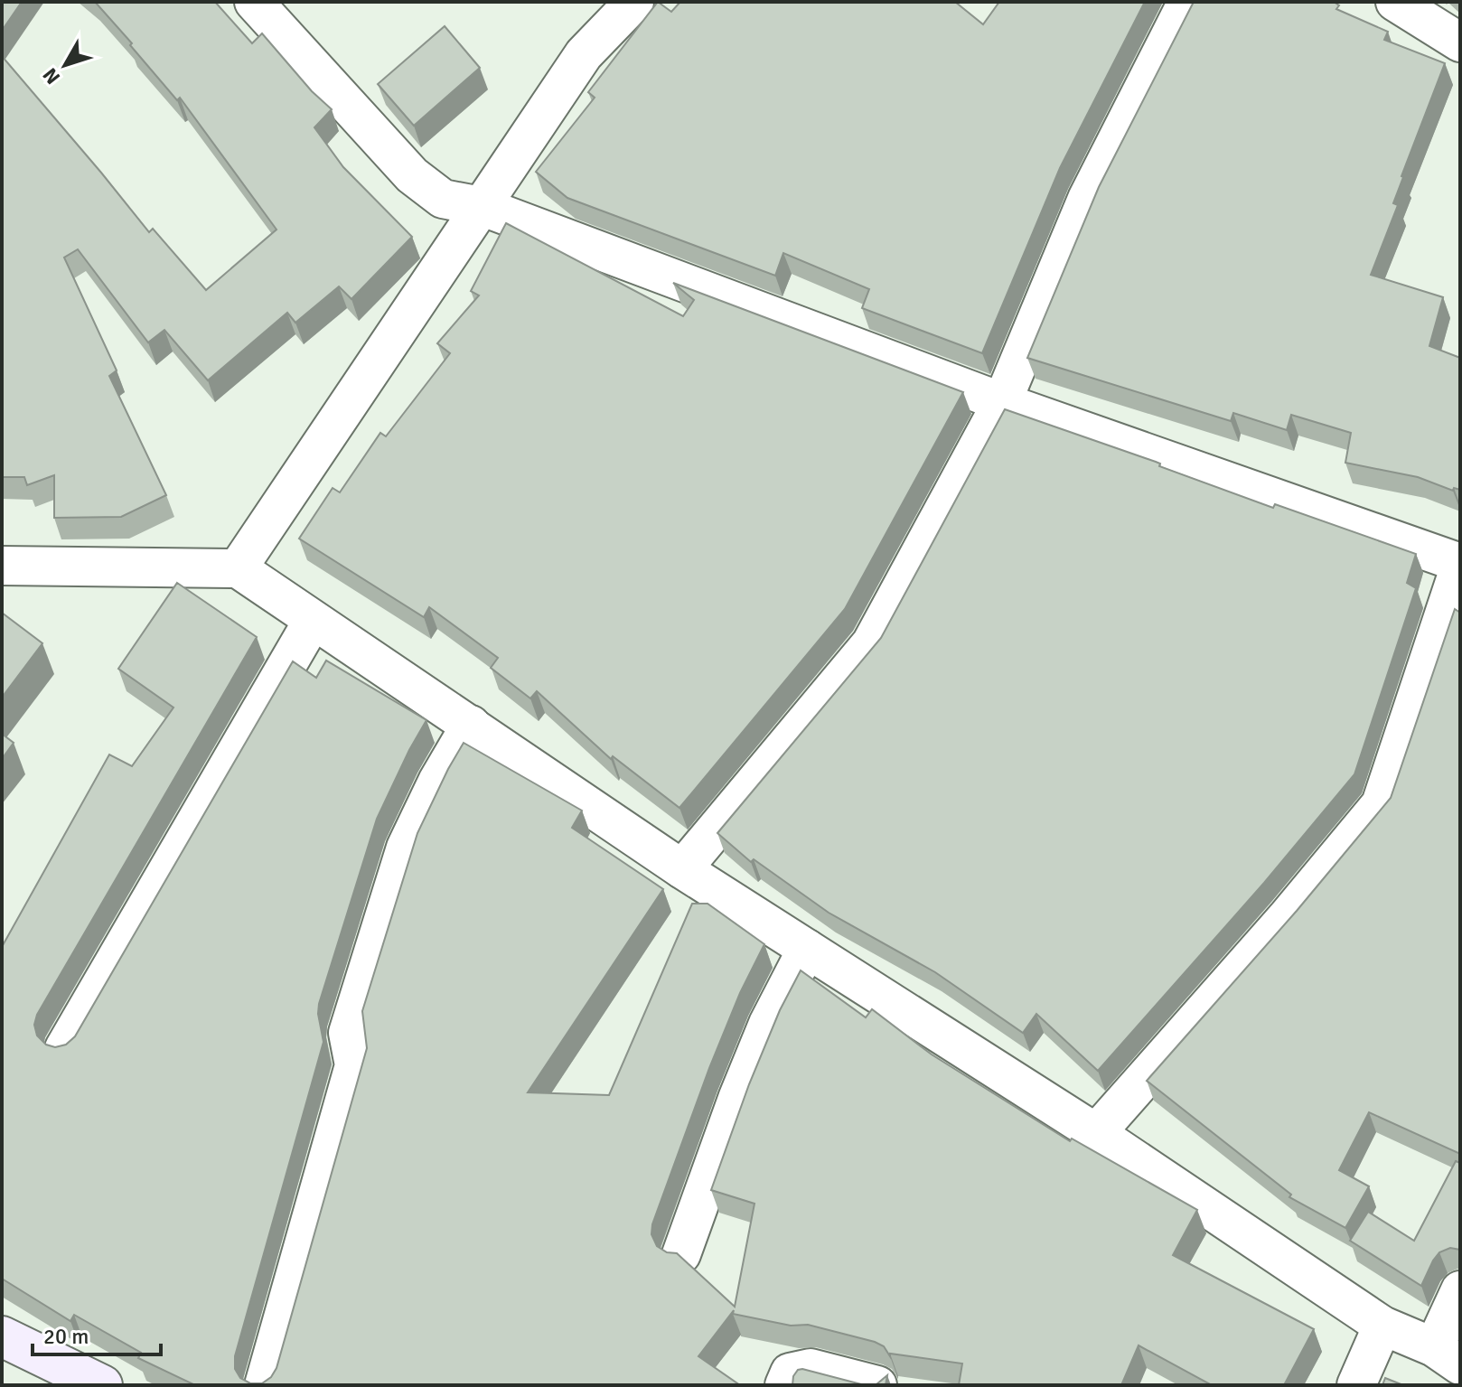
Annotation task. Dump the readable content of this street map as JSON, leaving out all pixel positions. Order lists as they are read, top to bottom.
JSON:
{
  "scale_bar": "20 m",
  "north": "bottom left"
}
